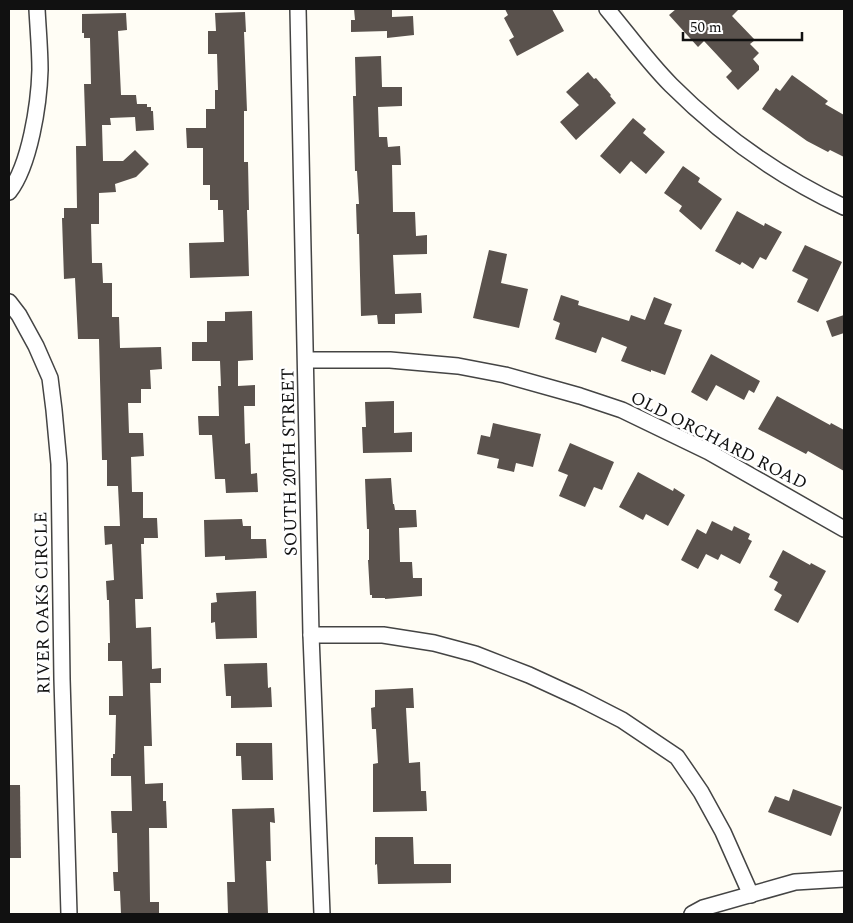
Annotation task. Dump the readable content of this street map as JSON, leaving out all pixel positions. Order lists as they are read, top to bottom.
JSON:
{
  "streets": {
    "street": ["OLD ORCHARD ROAD", "SOUTH 20TH STREET", "RIVER OAKS CIRCLE"]
  },
  "crossings": [
    ["OLD ORCHARD ROAD", "SOUTH 20TH STREET"]
  ],
  "scale_bar": "50 m"
}
